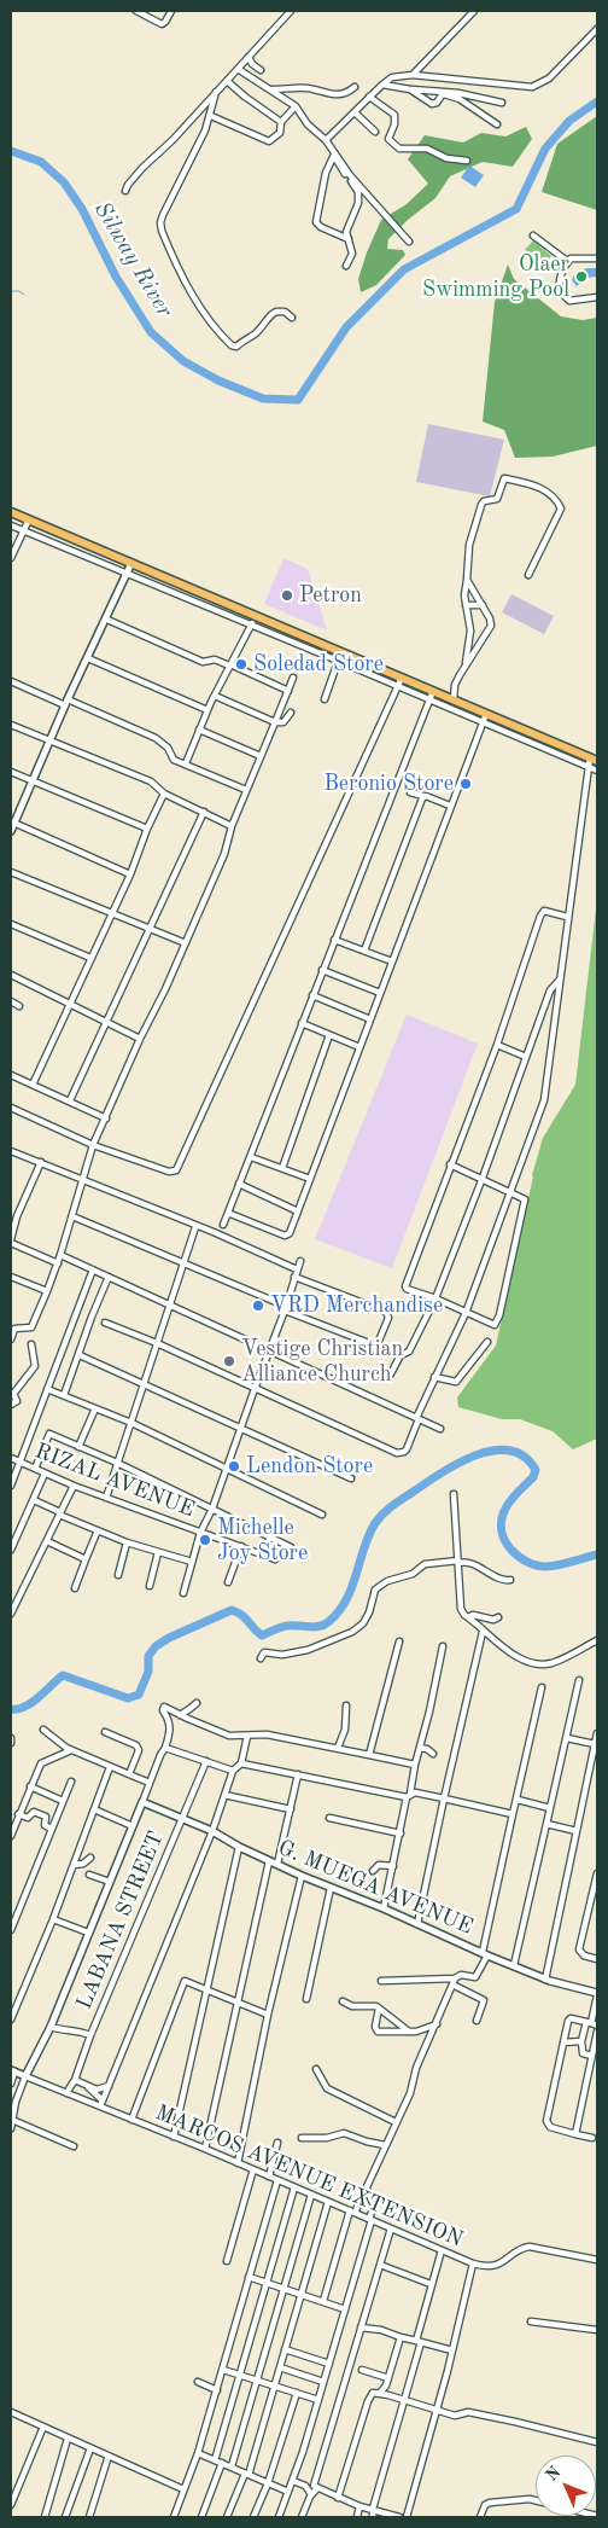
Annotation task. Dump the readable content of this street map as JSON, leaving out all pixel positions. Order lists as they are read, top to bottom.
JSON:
{
  "streets": {
    "street": [
      "RIZAL AVENUE",
      "G. MUEGA AVENUE",
      "LABANA STREET",
      "MARCOS AVENUE EXTENSION"
    ]
  },
  "crossings": [
    ["G. MUEGA AVENUE", "LABANA STREET"],
    ["LABANA STREET", "MARCOS AVENUE EXTENSION"]
  ],
  "water": ["Silway River"],
  "places": [
    "Olaer Swimming Pool",
    "Petron",
    "Soledad Store",
    "Beronio Store",
    "VRD Merchandise",
    "Vestige Christian Alliance Church",
    "Lendon Store",
    "Michelle Joy Store"
  ],
  "north": "top left"
}
